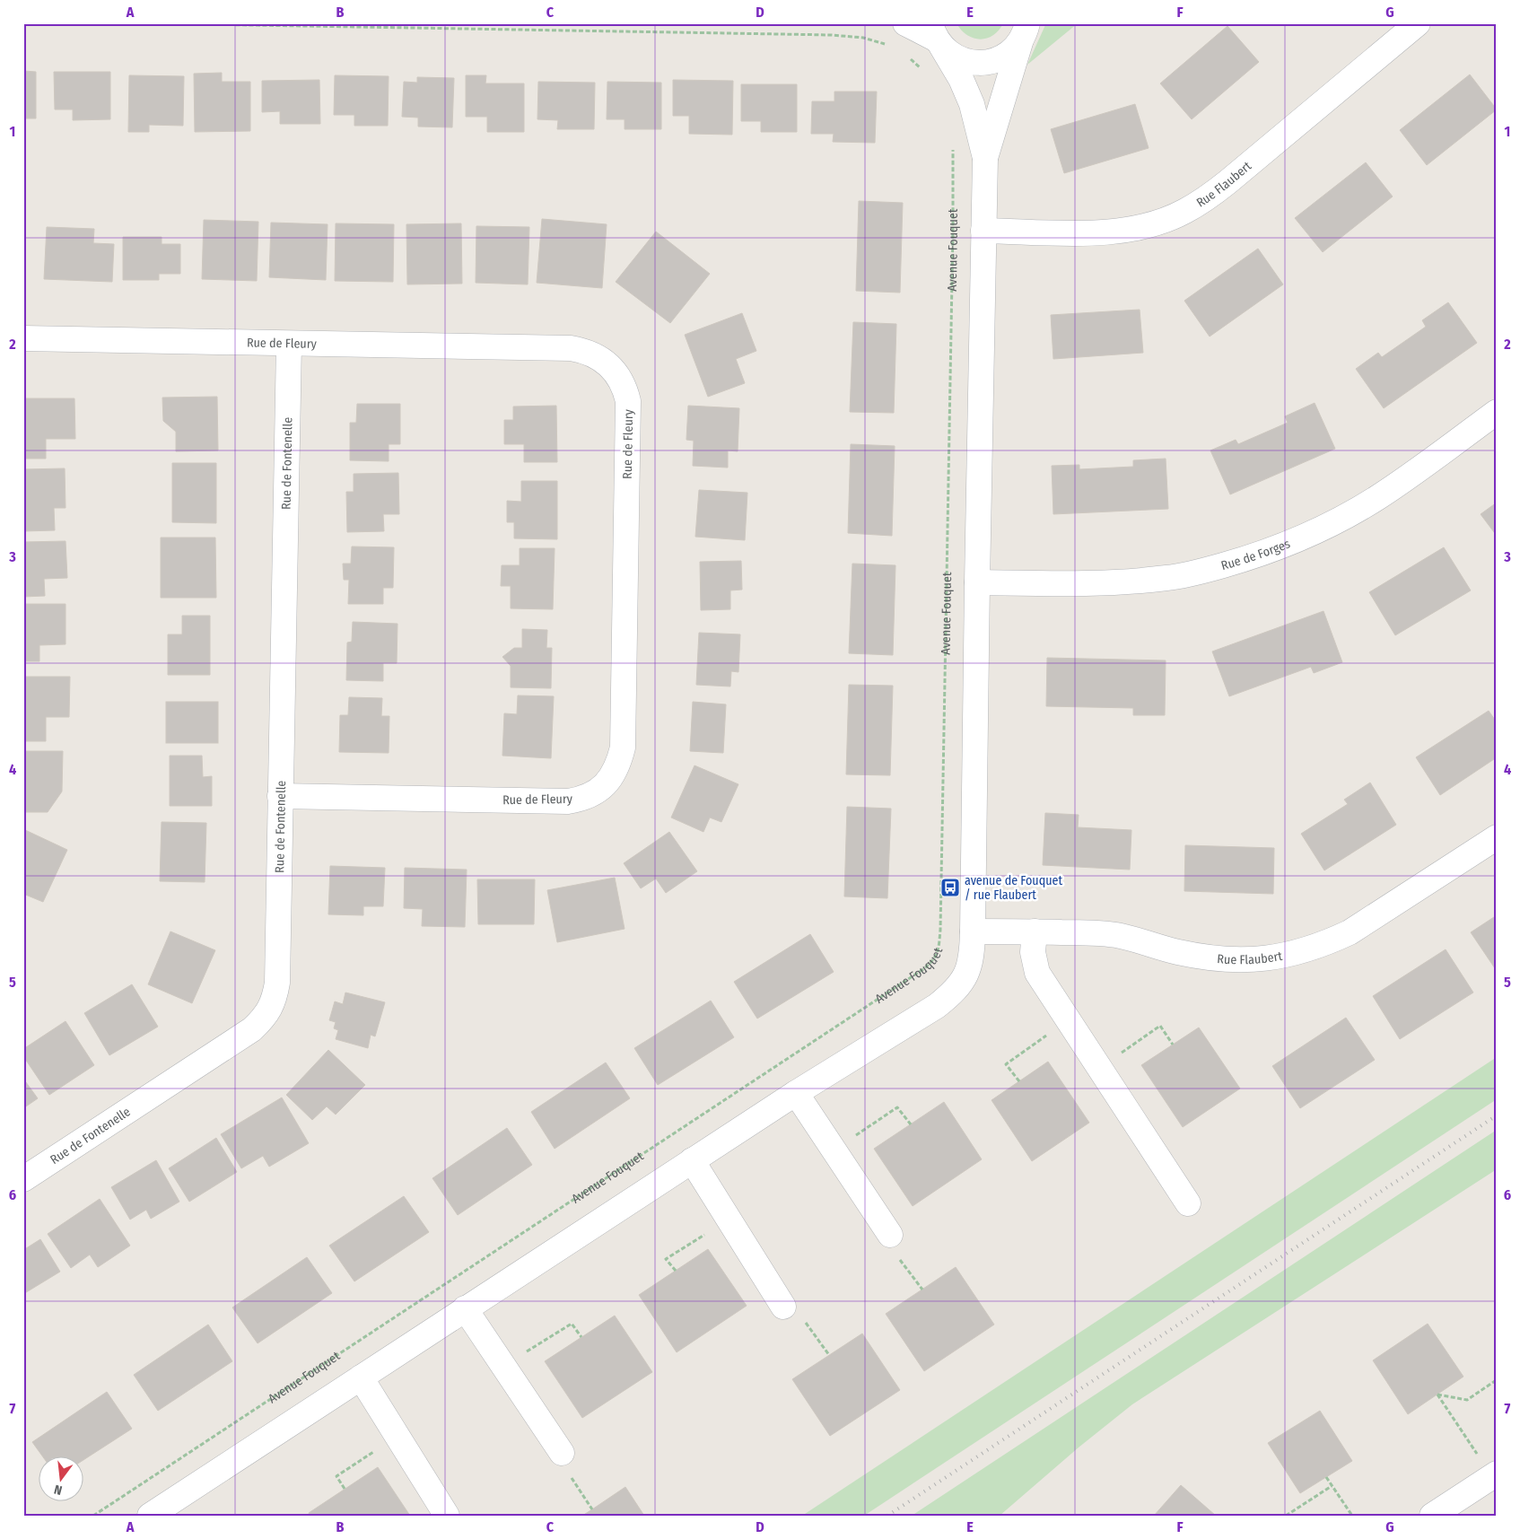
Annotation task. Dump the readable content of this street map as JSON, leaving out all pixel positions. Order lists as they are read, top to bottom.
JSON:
{
  "streets": {
    "street": [
      "Rue Flaubert",
      "Rue de Fleury",
      "Rue de Fontenelle",
      "Rue de Forges"
    ],
    "path": ["Avenue Fouquet"]
  },
  "crossings": [
    ["Rue de Fleury", "Rue de Fontenelle"]
  ],
  "places": {
    "bus stop": ["avenue de Fouquet / rue Flaubert"]
  },
  "north": "bottom",
  "grid": {
    "columns": [
      "A",
      "B",
      "C",
      "D",
      "E",
      "F",
      "G"
    ],
    "rows": [
      "1",
      "2",
      "3",
      "4",
      "5",
      "6",
      "7"
    ]
  }
}
